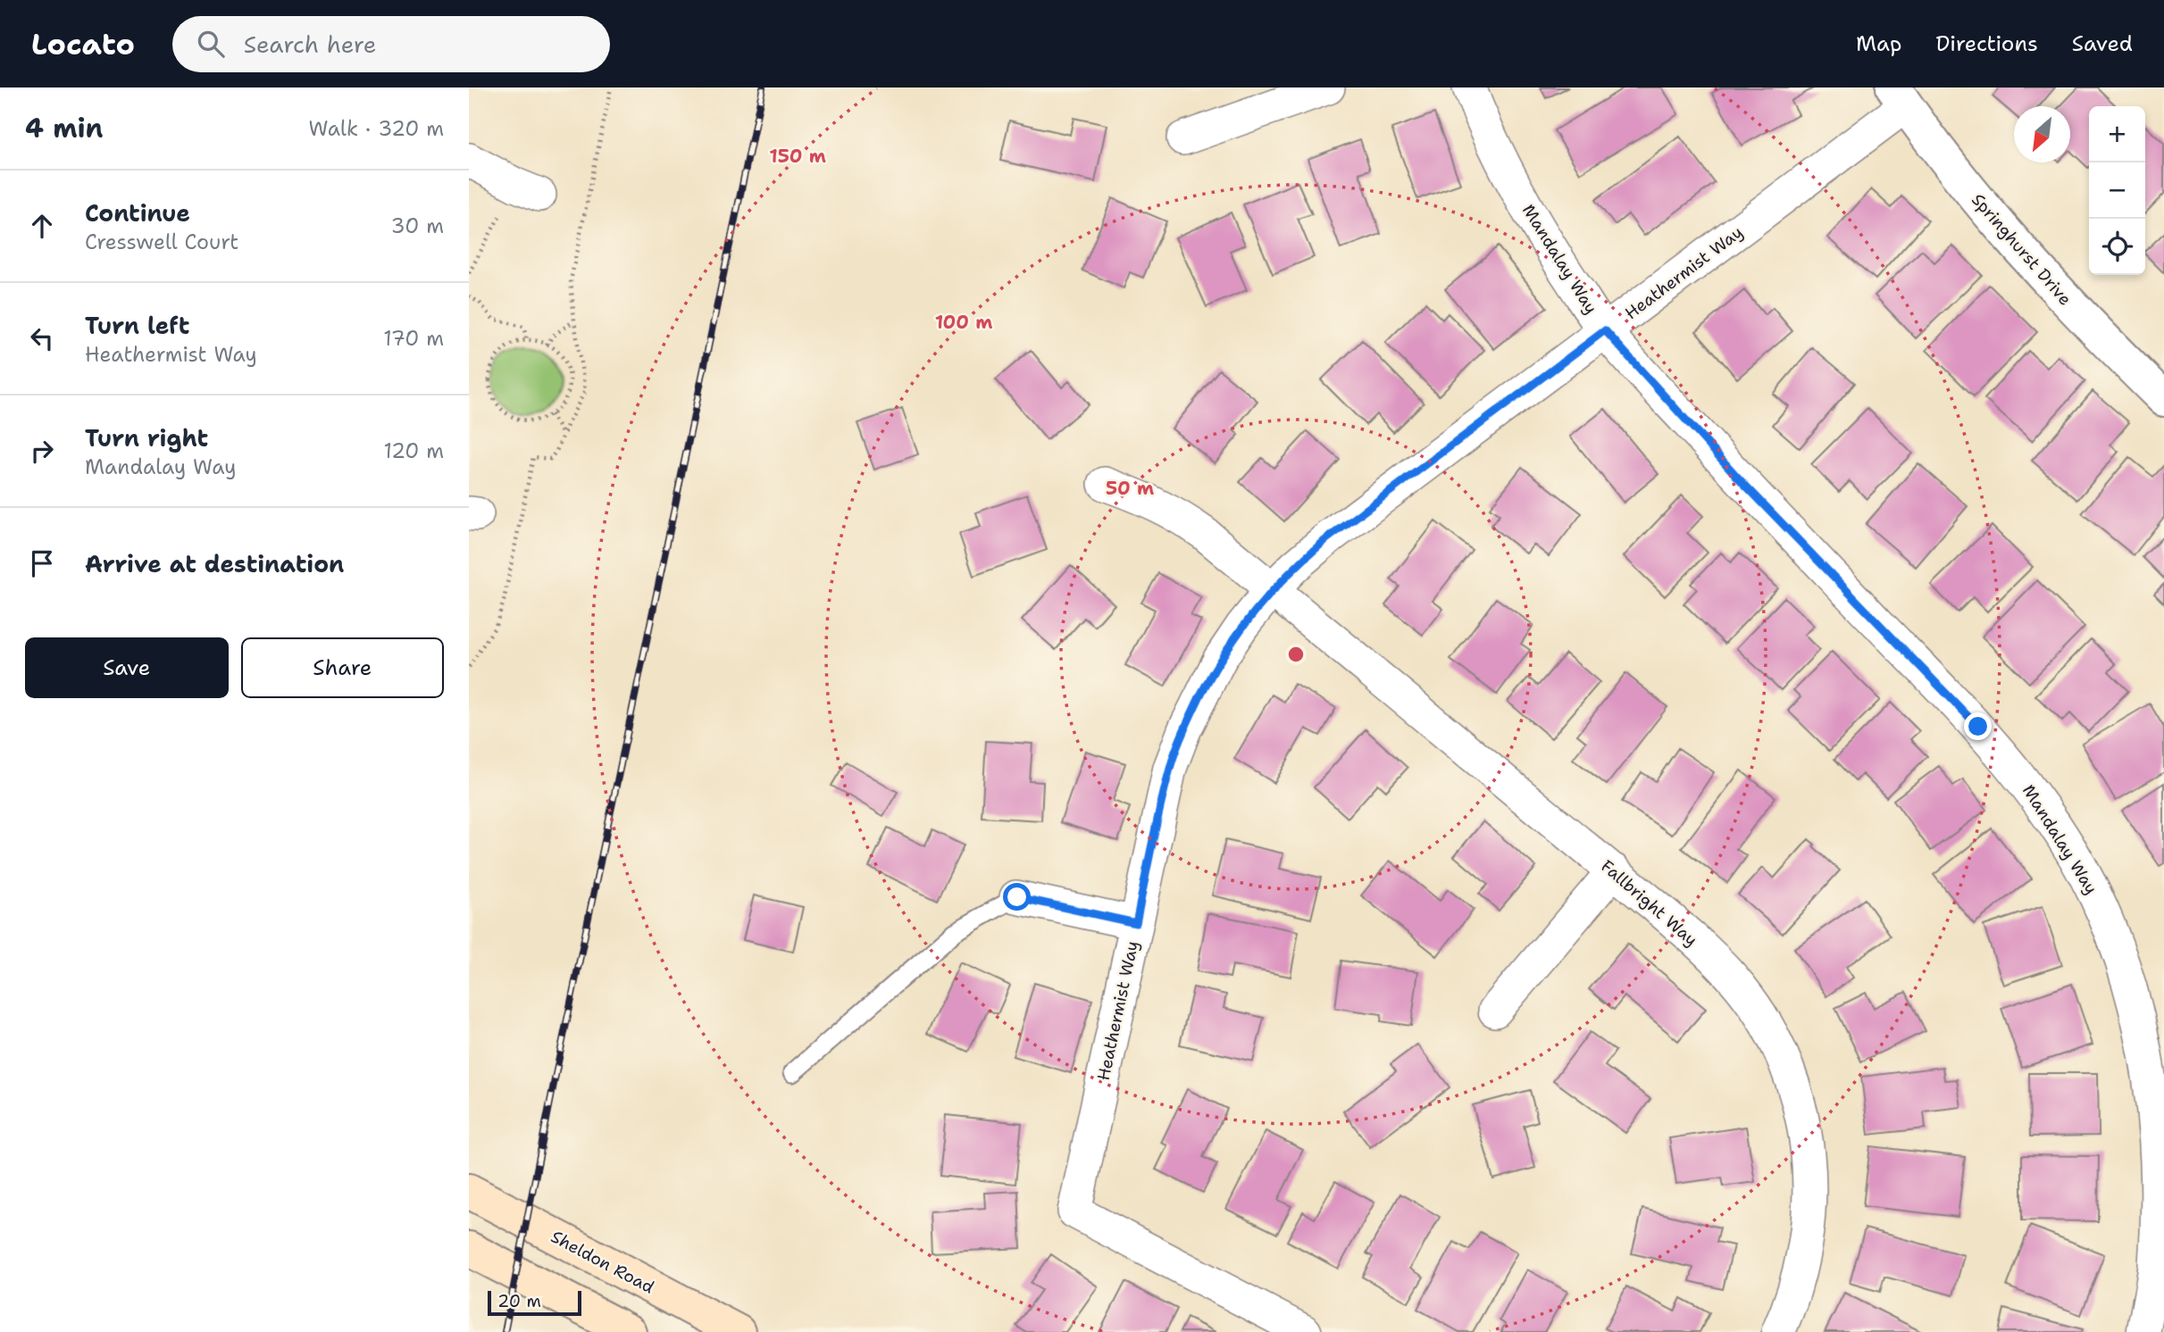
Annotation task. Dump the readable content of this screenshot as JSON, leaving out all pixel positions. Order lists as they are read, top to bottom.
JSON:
{
  "streets": {
    "main road": ["Sheldon Road"],
    "street": [
      "Springhurst Drive",
      "Mandalay Way",
      "Heathermist Way",
      "Fallbright Way"
    ]
  },
  "crossings": [
    ["Springhurst Drive", "Heathermist Way"],
    ["Mandalay Way", "Heathermist Way"],
    ["Heathermist Way", "Fallbright Way"]
  ],
  "scale_bar": "20 m",
  "north": "bottom left",
  "page": {
    "header": "Locato",
    "search": "Search here",
    "nav": ["Map", "Directions", "Saved"],
    "heading": ["4 min", "Walk · 320 m"],
    "map_buttons": ["+", "−"],
    "list": [
      ["Continue", "Cresswell Court", "30 m"],
      ["Turn left", "Heathermist Way", "170 m"],
      ["Turn right", "Mandalay Way", "120 m"],
      "Arrive at destination"
    ],
    "buttons": ["Save", "Share"],
    "scale": "20 m"
  },
  "rings": ["150 m", "100 m", "50 m"]
}
